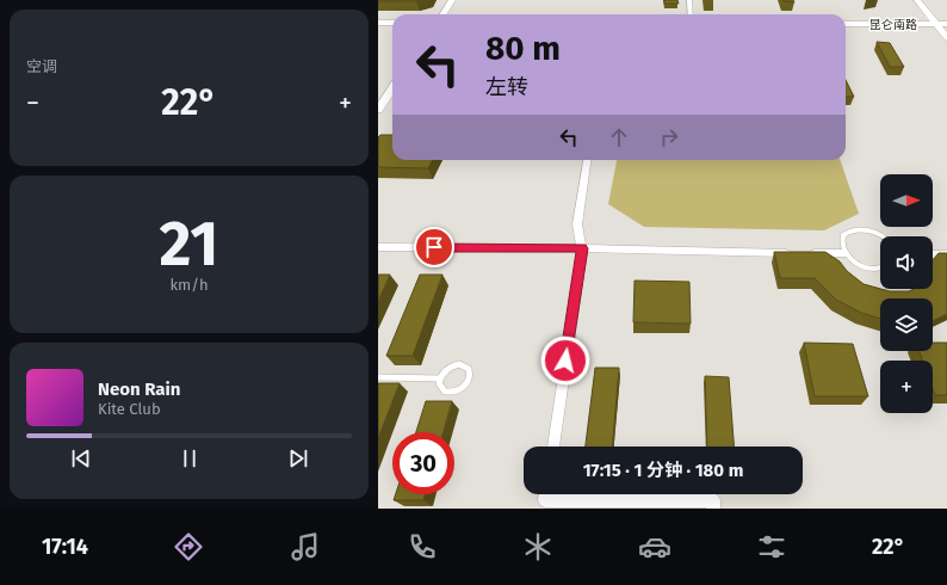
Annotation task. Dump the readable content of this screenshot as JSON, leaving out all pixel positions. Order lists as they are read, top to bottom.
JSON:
{
  "streets": {
    "main road": ["昆仑南路"]
  },
  "north": "right",
  "page": {
    "tile": [
      "空调",
      ["21", "km/h"]
    ],
    "turn": ["80 m", "左转"],
    "heat": ["−", "22°", "+"],
    "map_buttons": "+",
    "song": ["Neon Rain", "Kite Club"],
    "limit": "30",
    "trip": "17:15 · 1 分钟 · 180 m",
    "tabs": ["17:14", "22°"]
  }
}
